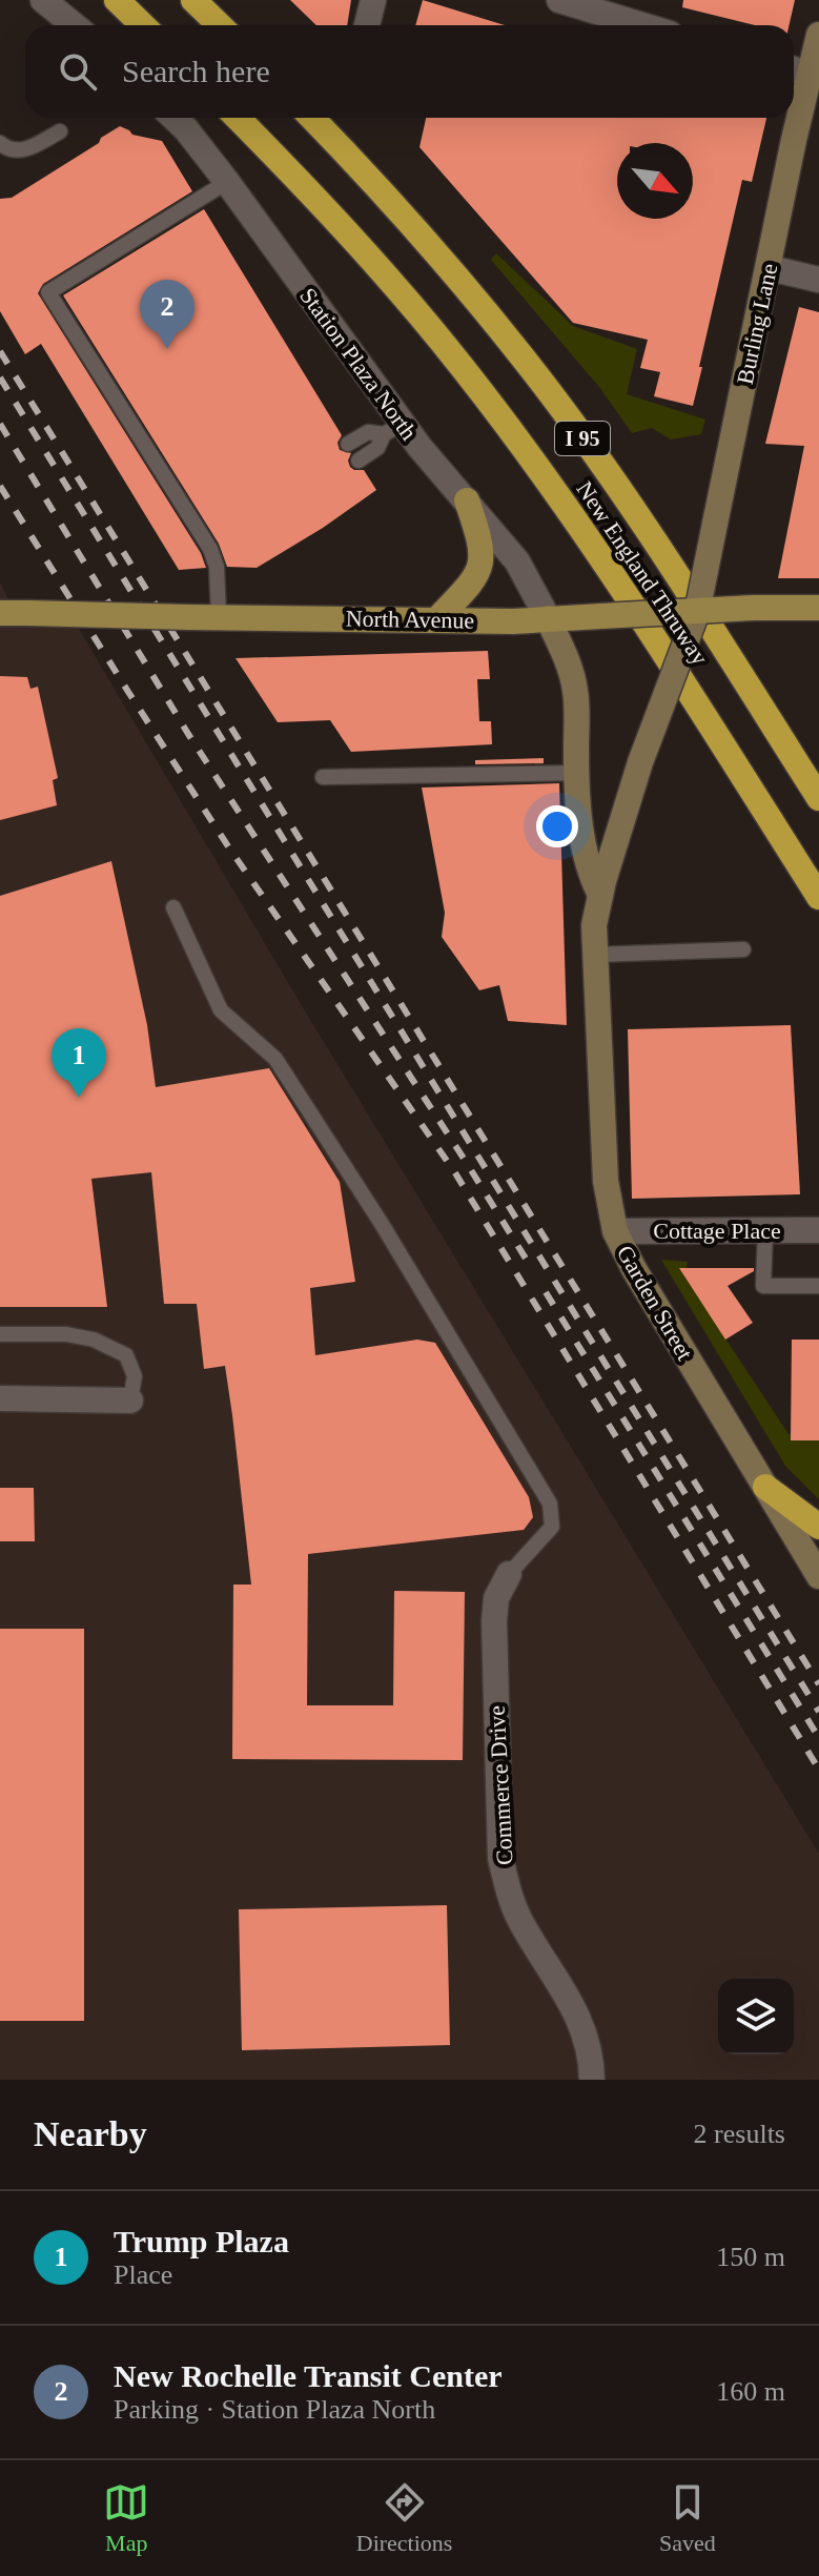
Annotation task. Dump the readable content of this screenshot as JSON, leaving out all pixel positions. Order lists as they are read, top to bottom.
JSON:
{
  "streets": {
    "highway": ["I 95", "New England Thruway"],
    "main road": ["Burling Lane", "North Avenue", "Garden Street"],
    "street": ["Station Plaza North", "Cottage Place", "Commerce Drive"]
  },
  "crossings": [
    ["Burling Lane", "North Avenue"],
    ["Burling Lane", "Garden Street"],
    ["Station Plaza North", "North Avenue"],
    ["Station Plaza North", "Garden Street"],
    ["North Avenue", "Garden Street"],
    ["Cottage Place", "Garden Street"]
  ],
  "north": "bottom right",
  "page": {
    "search": "Search here",
    "pins": ["2", "1"],
    "heading": ["Nearby", "2 results"],
    "list": [
      {
        "mark": "1",
        "name": "Trump Plaza",
        "note": "Place",
        "value": "150 m"
      },
      {
        "mark": "2",
        "name": "New Rochelle Transit Center",
        "note": "Parking · Station Plaza North",
        "value": "160 m"
      }
    ],
    "nav": ["Map", "Directions", "Saved"]
  }
}
